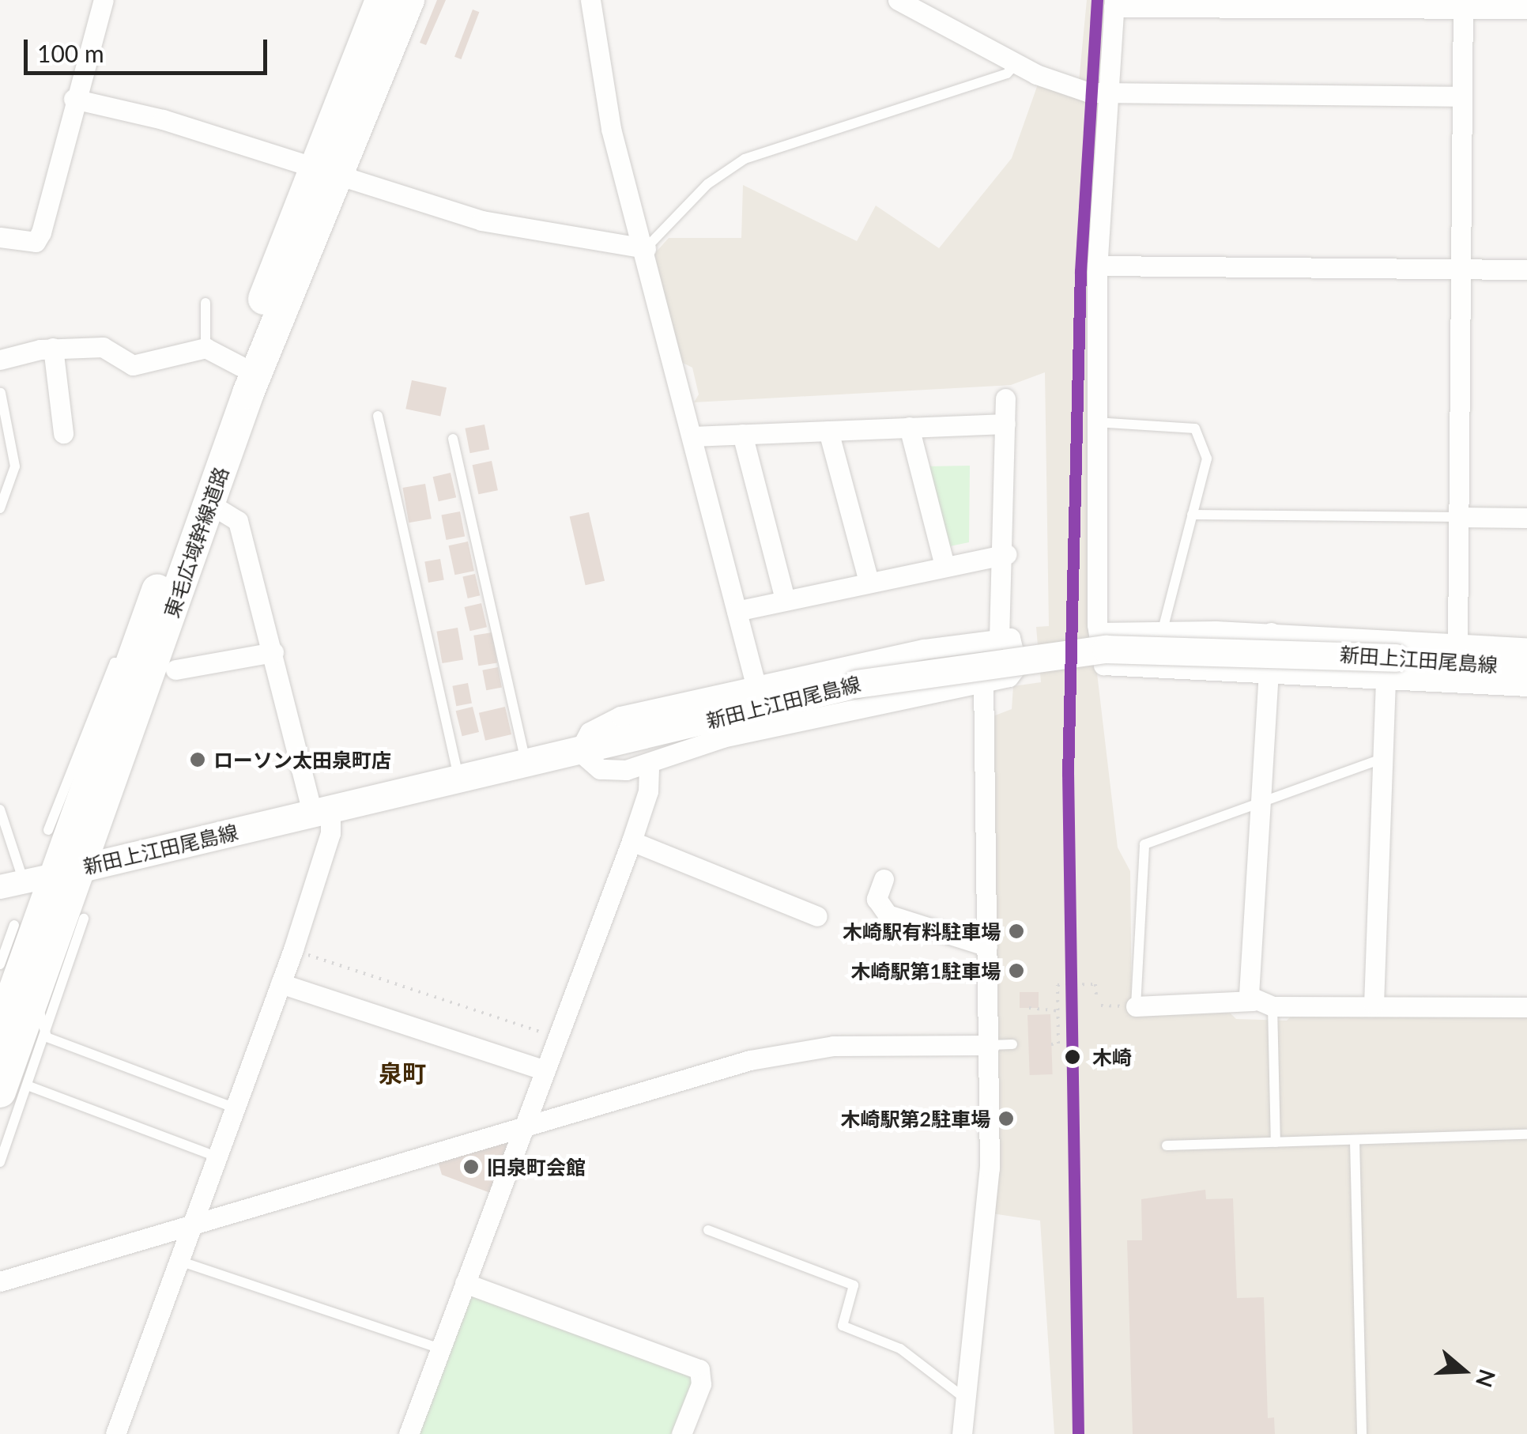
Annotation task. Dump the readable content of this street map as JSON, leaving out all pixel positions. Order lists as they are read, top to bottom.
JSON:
{
  "streets": {
    "highway": ["東毛広域幹線道路"],
    "main road": ["新田上江田尾島線"]
  },
  "crossings": [
    ["東毛広域幹線道路", "新田上江田尾島線"]
  ],
  "districts": ["泉町"],
  "places": [
    "ローソン太田泉町店",
    "木崎駅有料駐車場",
    "木崎駅第1駐車場",
    "木崎",
    "木崎駅第2駐車場",
    "旧泉町会館"
  ],
  "scale_bar": "100 m",
  "north": "right"
}
